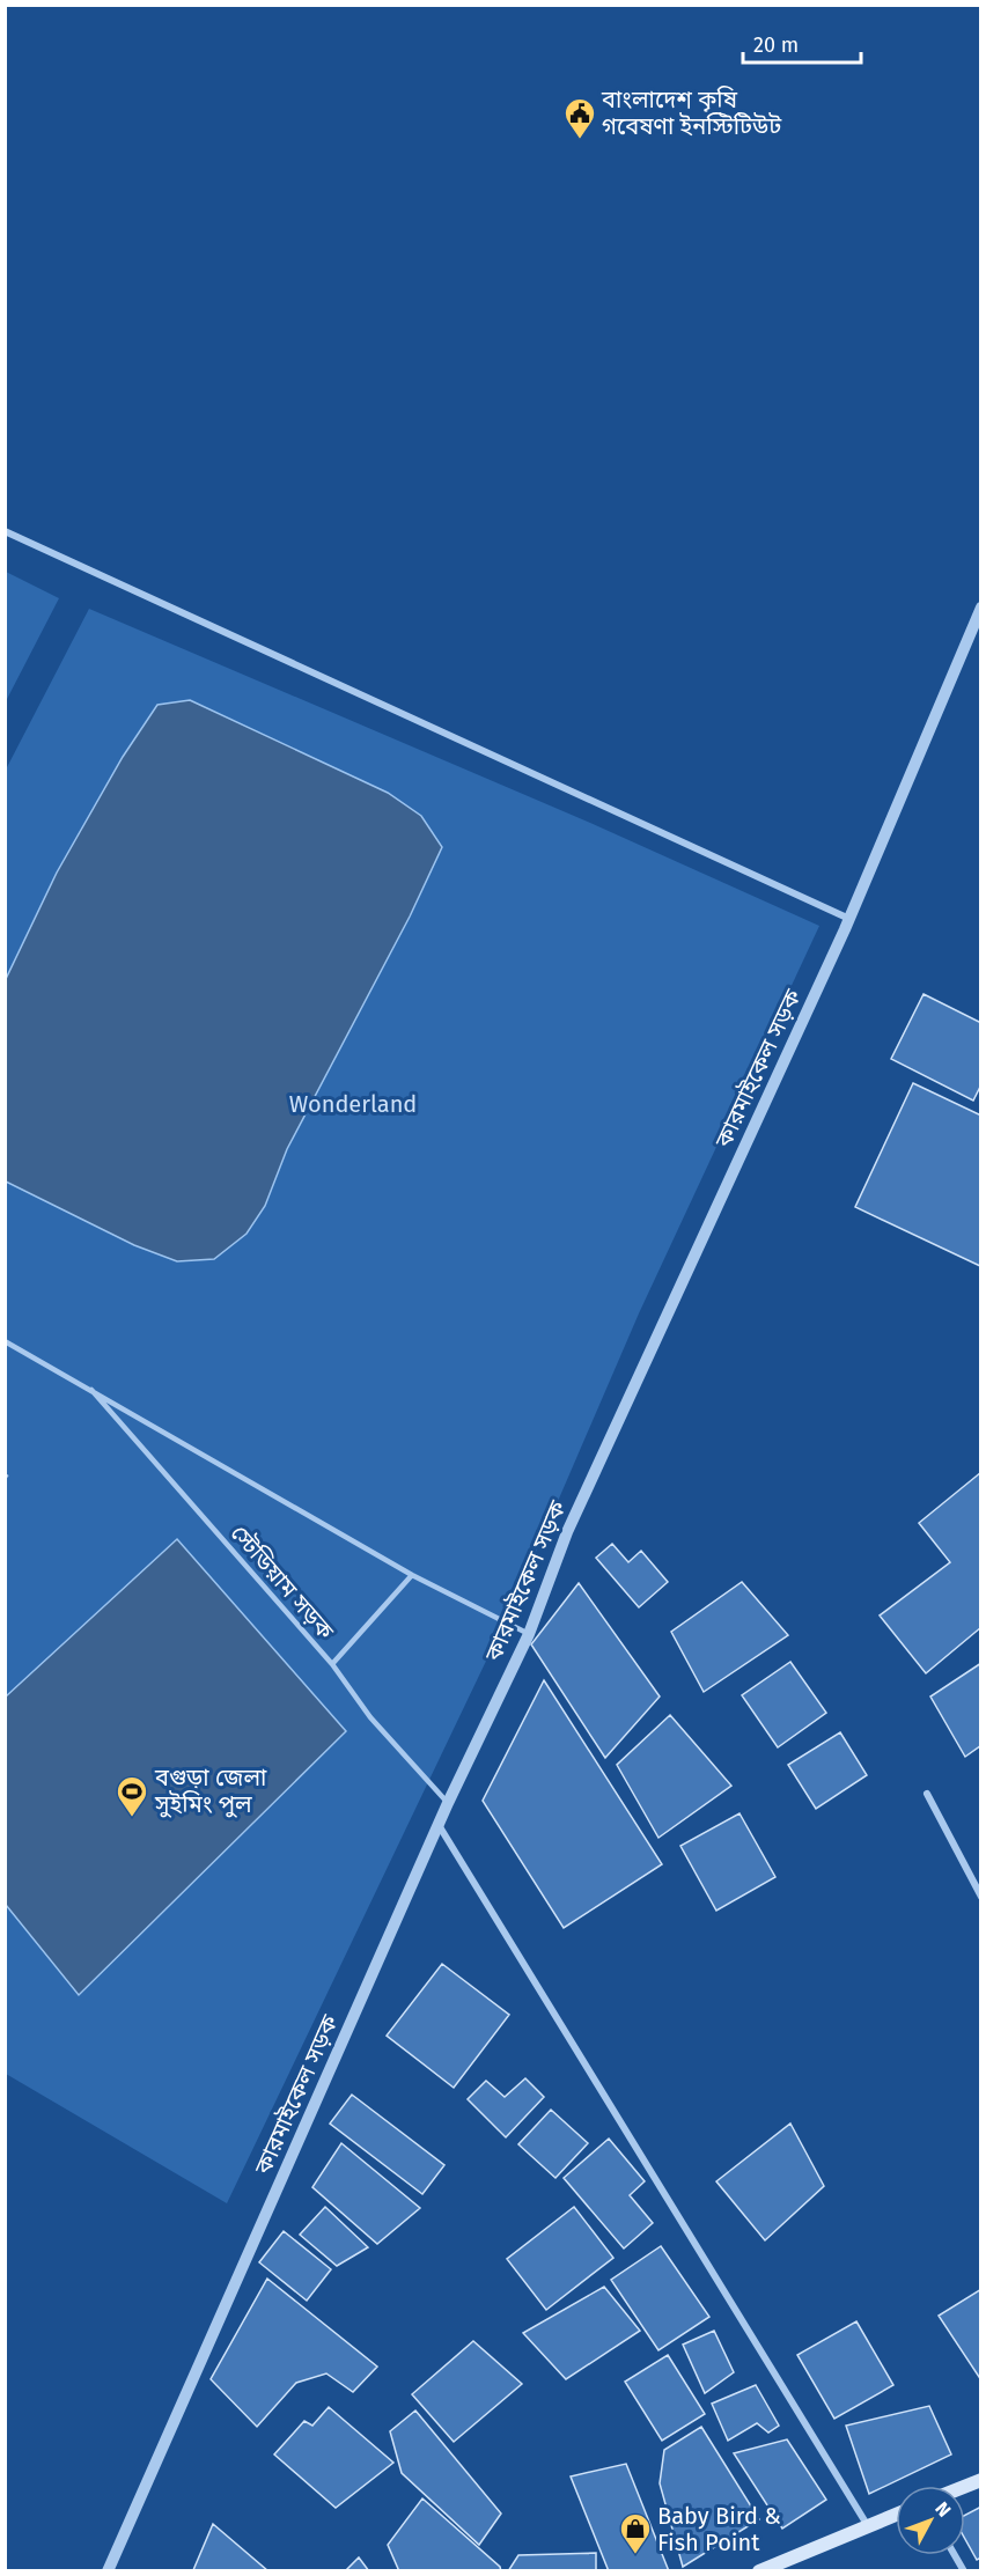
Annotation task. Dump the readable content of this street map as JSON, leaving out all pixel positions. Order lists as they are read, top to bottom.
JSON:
{
  "streets": {
    "street": ["কারমাইকেল সড়ক"],
    "lane": ["স্টেডিয়াম সড়ক"]
  },
  "crossings": [
    ["কারমাইকেল সড়ক", "স্টেডিয়াম সড়ক"]
  ],
  "parks": ["Wonderland"],
  "places": {
    "public building": ["বাংলাদেশ কৃষি গবেষণা ইনস্টিটিউট"],
    "sports": ["বগুড়া জেলা সুইমিং পুল"],
    "shop": ["Baby Bird & Fish Point"]
  },
  "scale_bar": "20 m",
  "north": "top right"
}
